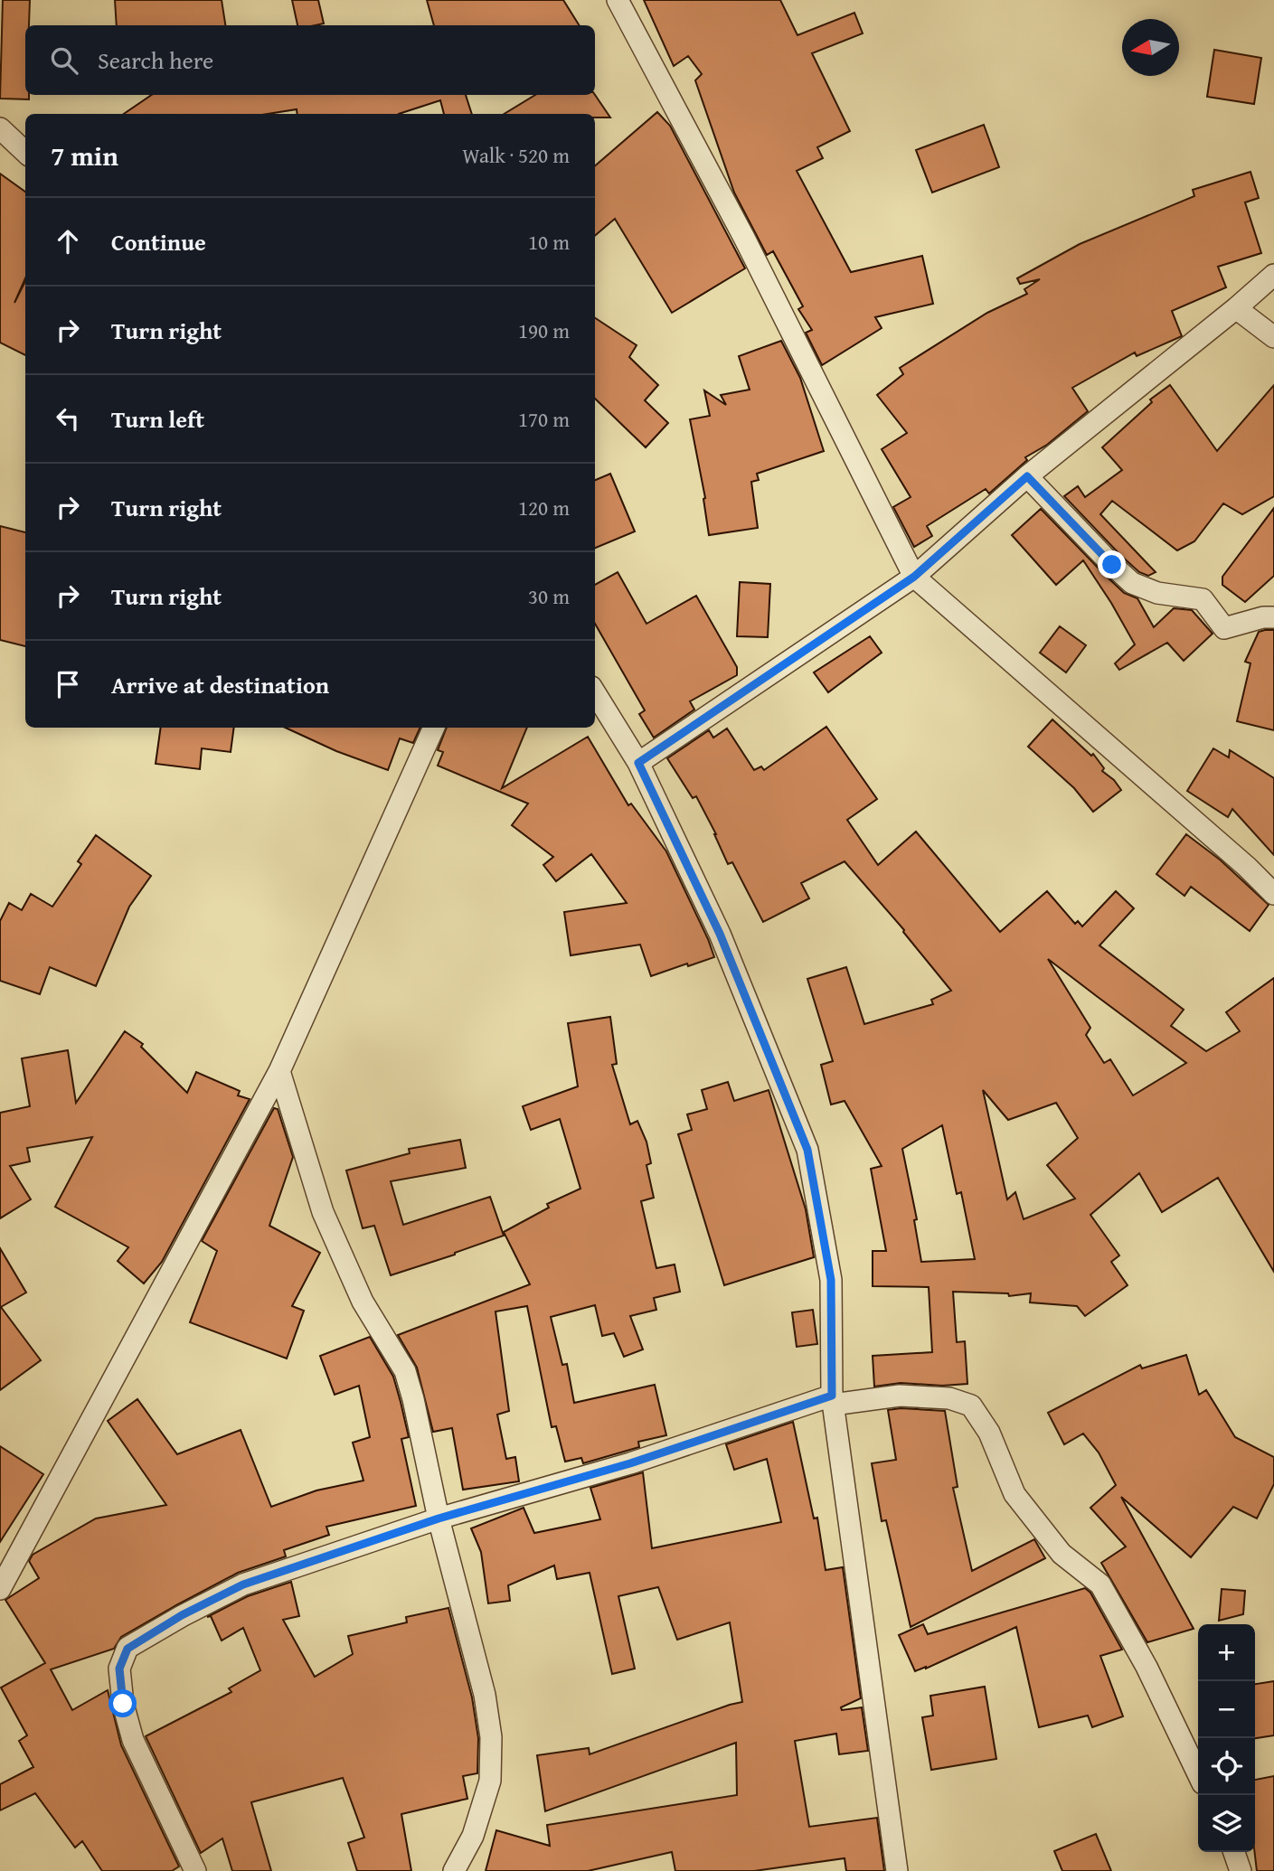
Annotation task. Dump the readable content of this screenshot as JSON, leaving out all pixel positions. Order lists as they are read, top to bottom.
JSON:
{
  "north": "left",
  "page": {
    "search": "Search here",
    "heading": ["7 min", "Walk · 520 m"],
    "list": [
      ["Continue", "10 m"],
      ["Turn right", "190 m"],
      ["Turn left", "170 m"],
      ["Turn right", "120 m"],
      ["Turn right", "30 m"],
      "Arrive at destination"
    ],
    "map_buttons": ["+", "−"]
  }
}
